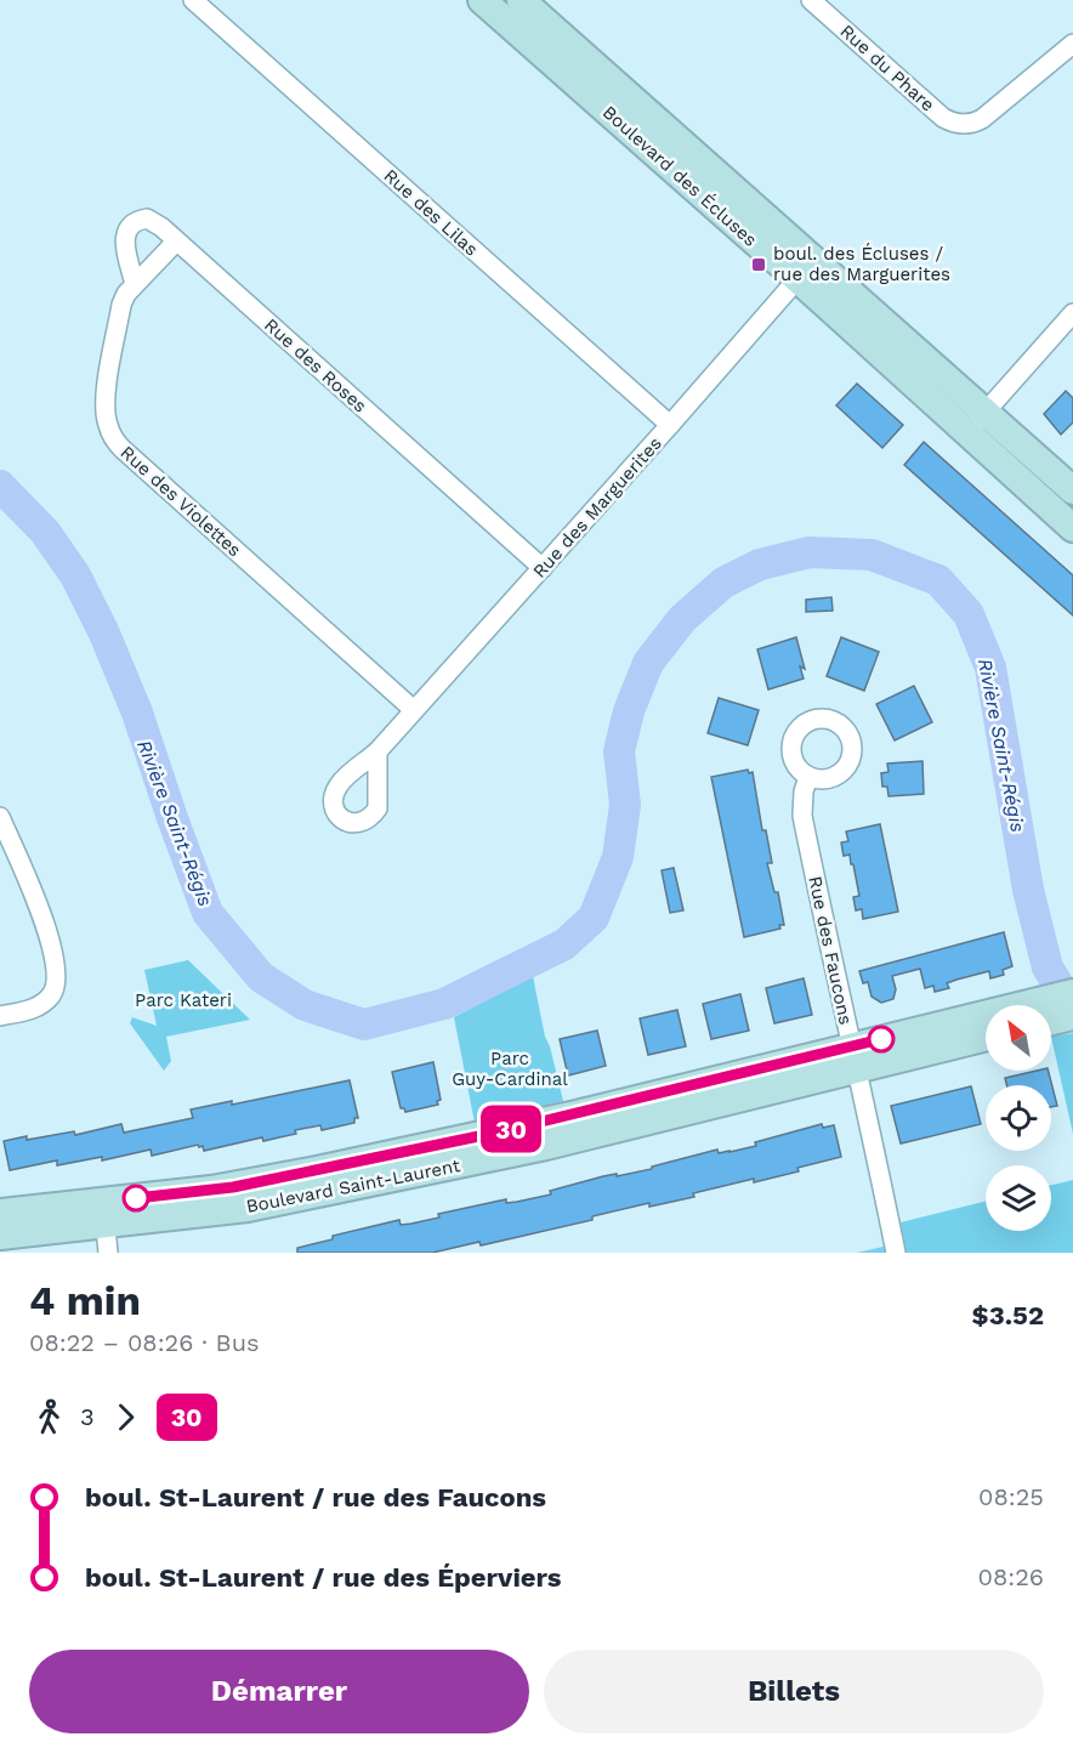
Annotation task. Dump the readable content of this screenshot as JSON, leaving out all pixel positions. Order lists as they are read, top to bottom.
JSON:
{
  "streets": {
    "street": [
      "Rue du Phare",
      "Boulevard des Écluses",
      "Rue des Lilas",
      "Rue des Roses",
      "Rue des Violettes",
      "Rue des Marguerites",
      "Rue des Faucons",
      "Boulevard Saint-Laurent"
    ]
  },
  "crossings": [
    ["Boulevard des Écluses", "Rue des Marguerites"],
    ["Rue des Lilas", "Rue des Marguerites"],
    ["Rue des Roses", "Rue des Violettes"],
    ["Rue des Roses", "Rue des Marguerites"],
    ["Rue des Violettes", "Rue des Marguerites"],
    ["Rue des Faucons", "Boulevard Saint-Laurent"]
  ],
  "water": ["Rivière Saint-Régis"],
  "parks": ["Parc Kateri", "Parc Guy-Cardinal"],
  "places": {
    "transit": ["boul. des Écluses / rue des Marguerites"]
  },
  "lines": ["bus line 30"],
  "north": "top left",
  "page": {
    "on_map": "30",
    "heading": ["4 min", "08:22 – 08:26 · Bus", "$3.52"],
    "legs": ["3", "30"],
    "list": [
      {
        "name": "boul. St-Laurent / rue des Faucons",
        "value": "08:25"
      },
      {
        "name": "boul. St-Laurent / rue des Éperviers",
        "value": "08:26"
      }
    ],
    "buttons": ["Démarrer", "Billets"]
  }
}
